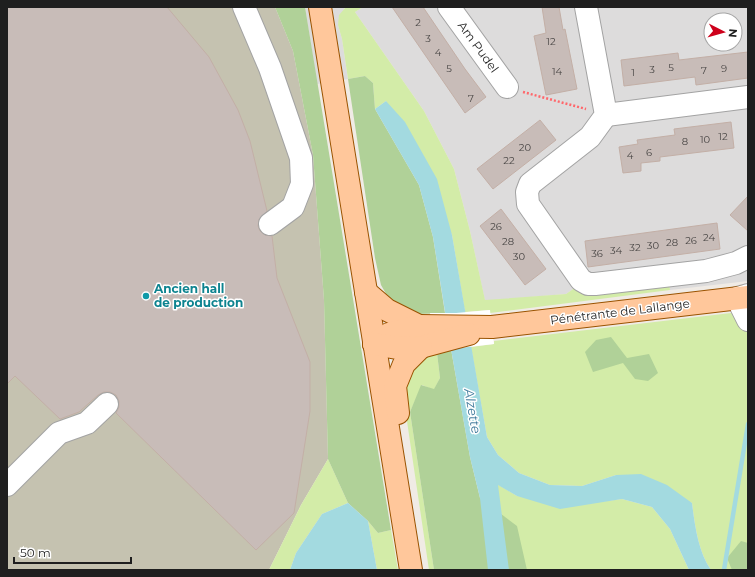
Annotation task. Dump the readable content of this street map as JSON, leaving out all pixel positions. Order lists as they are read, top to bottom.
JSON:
{
  "streets": {
    "main road": ["Pénétrante de Lallange"],
    "street": ["Am Pudel"]
  },
  "water": ["Alzette"],
  "places": ["Ancien hall de production"],
  "house_numbers": [
    "2",
    "3",
    "12",
    "4",
    "5",
    "5",
    "9",
    "3",
    "7",
    "14",
    "1",
    "7",
    "12",
    "10",
    "8",
    "20",
    "6",
    "4",
    "22",
    "26",
    "24",
    "26",
    "28",
    "28",
    "30",
    "32",
    "34",
    "36",
    "30"
  ],
  "scale_bar": "50 m",
  "north": "right"
}
